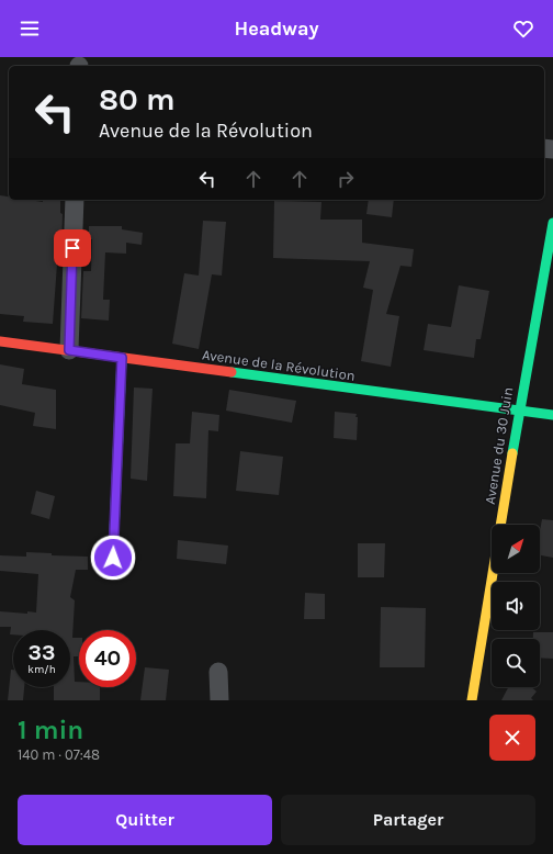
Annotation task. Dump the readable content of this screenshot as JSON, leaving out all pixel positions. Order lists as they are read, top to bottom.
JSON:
{
  "streets": {
    "street": ["Avenue de la Révolution", "Avenue du 30 Juin"]
  },
  "crossings": [
    ["Avenue de la Révolution", "Avenue du 30 Juin"]
  ],
  "north": "top right",
  "page": {
    "header": "Headway",
    "turn": ["80 m", "Avenue de la Révolution"],
    "speed": "33 km/h",
    "limit": "40",
    "heading": ["1 min", "140 m · 07:48"],
    "buttons": ["Quitter", "Partager"]
  }
}
